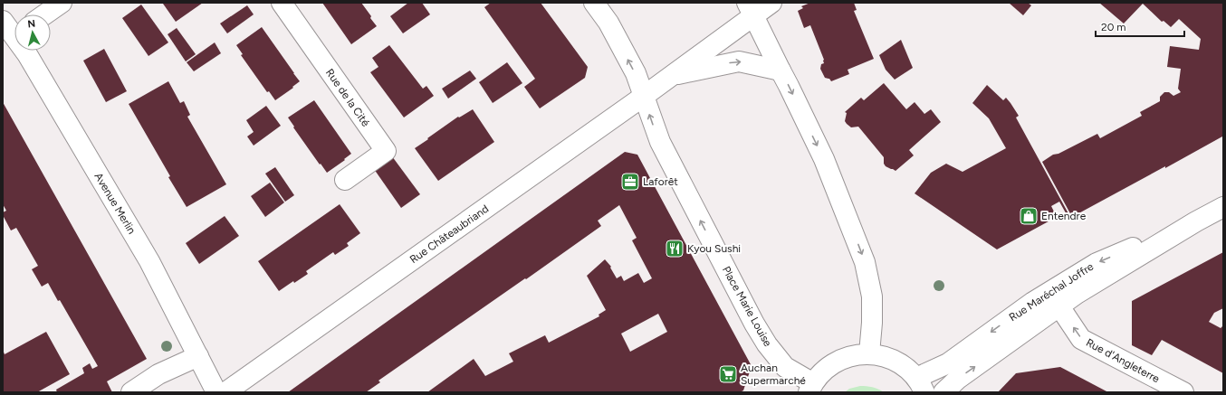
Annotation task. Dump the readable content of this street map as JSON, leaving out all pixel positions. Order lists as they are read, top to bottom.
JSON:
{
  "streets": {
    "street": [
      "Rue de la Cité",
      "Avenue Merlin",
      "Rue Châteaubriand",
      "Rue Maréchal Joffre",
      "Place Marie Louise",
      "Rue d'Angleterre"
    ]
  },
  "crossings": [
    ["Rue Châteaubriand", "Place Marie Louise"],
    ["Rue Maréchal Joffre", "Place Marie Louise"],
    ["Rue Maréchal Joffre", "Rue d'Angleterre"]
  ],
  "one_way": ["Rue d'Angleterre"],
  "places": {
    "office": ["Laforêt"],
    "shop": ["Entendre"],
    "restaurant": ["Kyou Sushi"],
    "supermarket": ["Auchan Supermarché"]
  },
  "scale_bar": "20 m",
  "north": "top"
}
